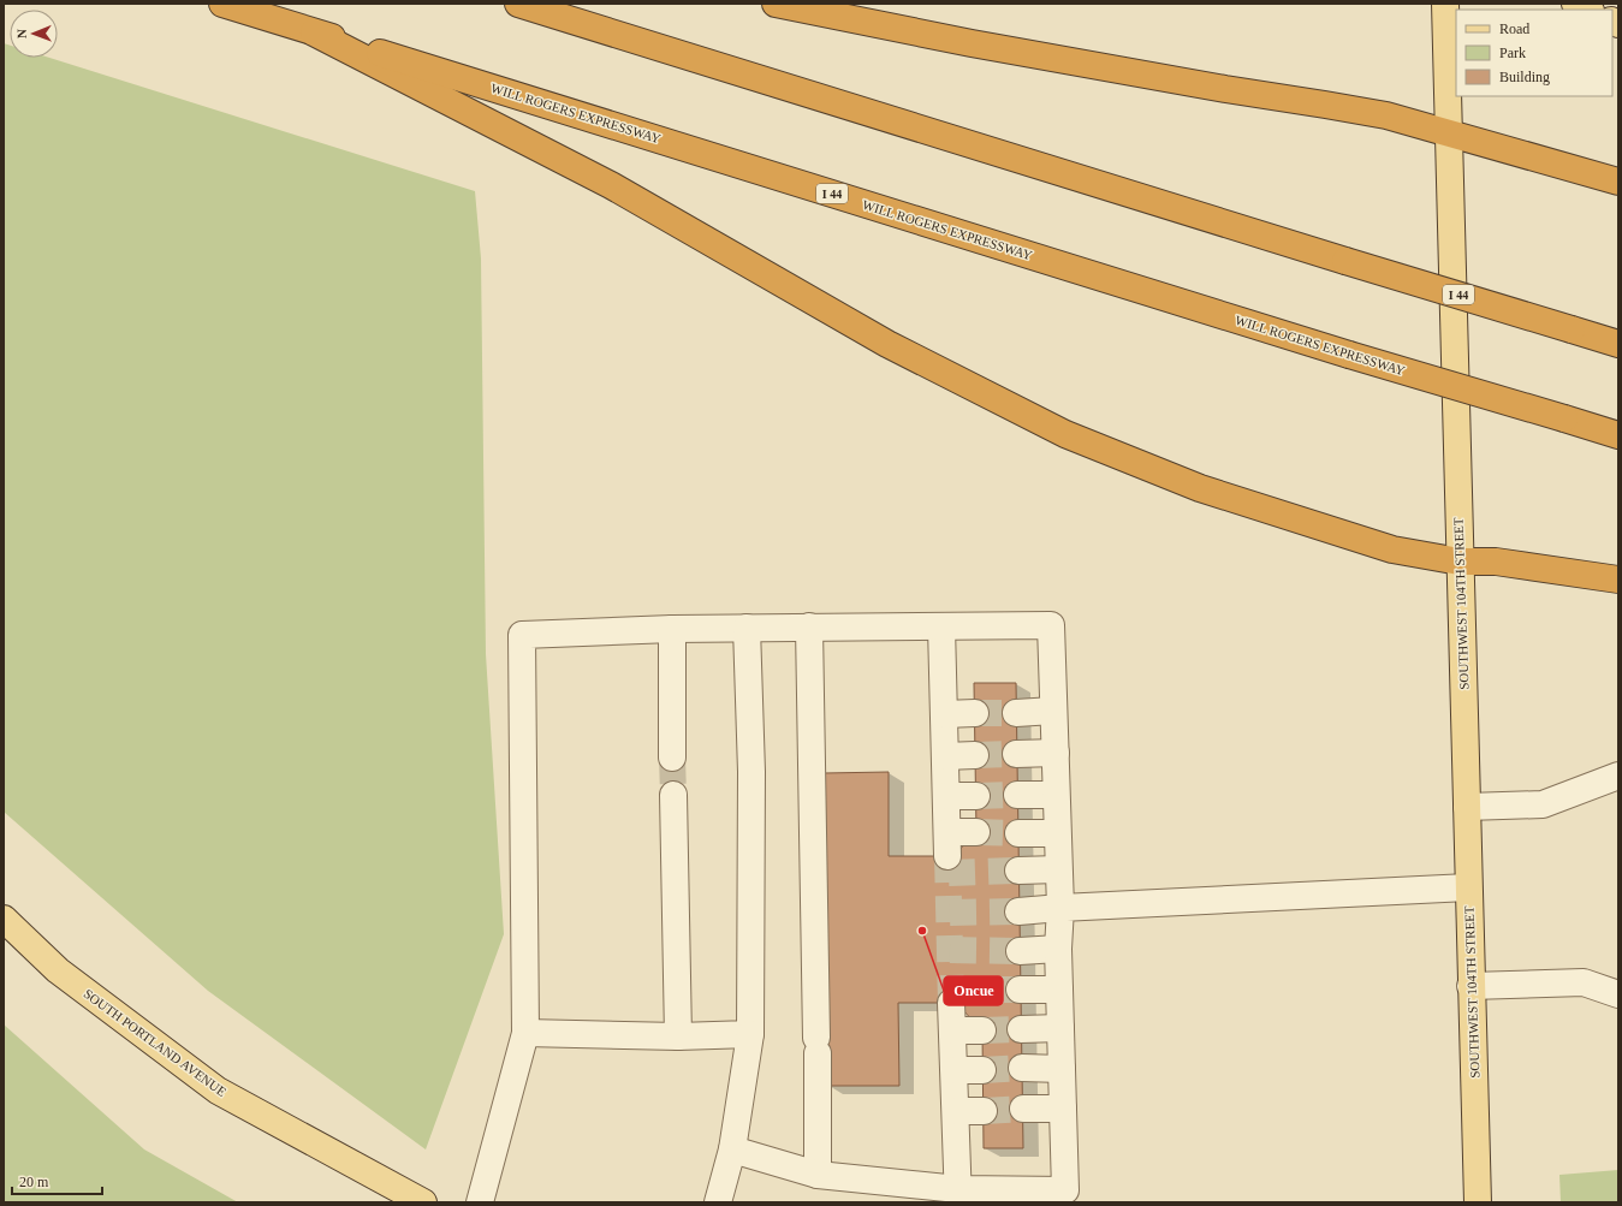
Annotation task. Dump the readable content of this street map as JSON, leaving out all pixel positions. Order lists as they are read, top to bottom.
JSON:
{
  "streets": {
    "highway": ["WILL ROGERS EXPRESSWAY", "I 44"],
    "main road": ["SOUTHWEST 104TH STREET", "SOUTH PORTLAND AVENUE"]
  },
  "places": ["Oncue"],
  "legend": ["Road", "Park", "Building"],
  "scale_bar": "20 m",
  "north": "left"
}
